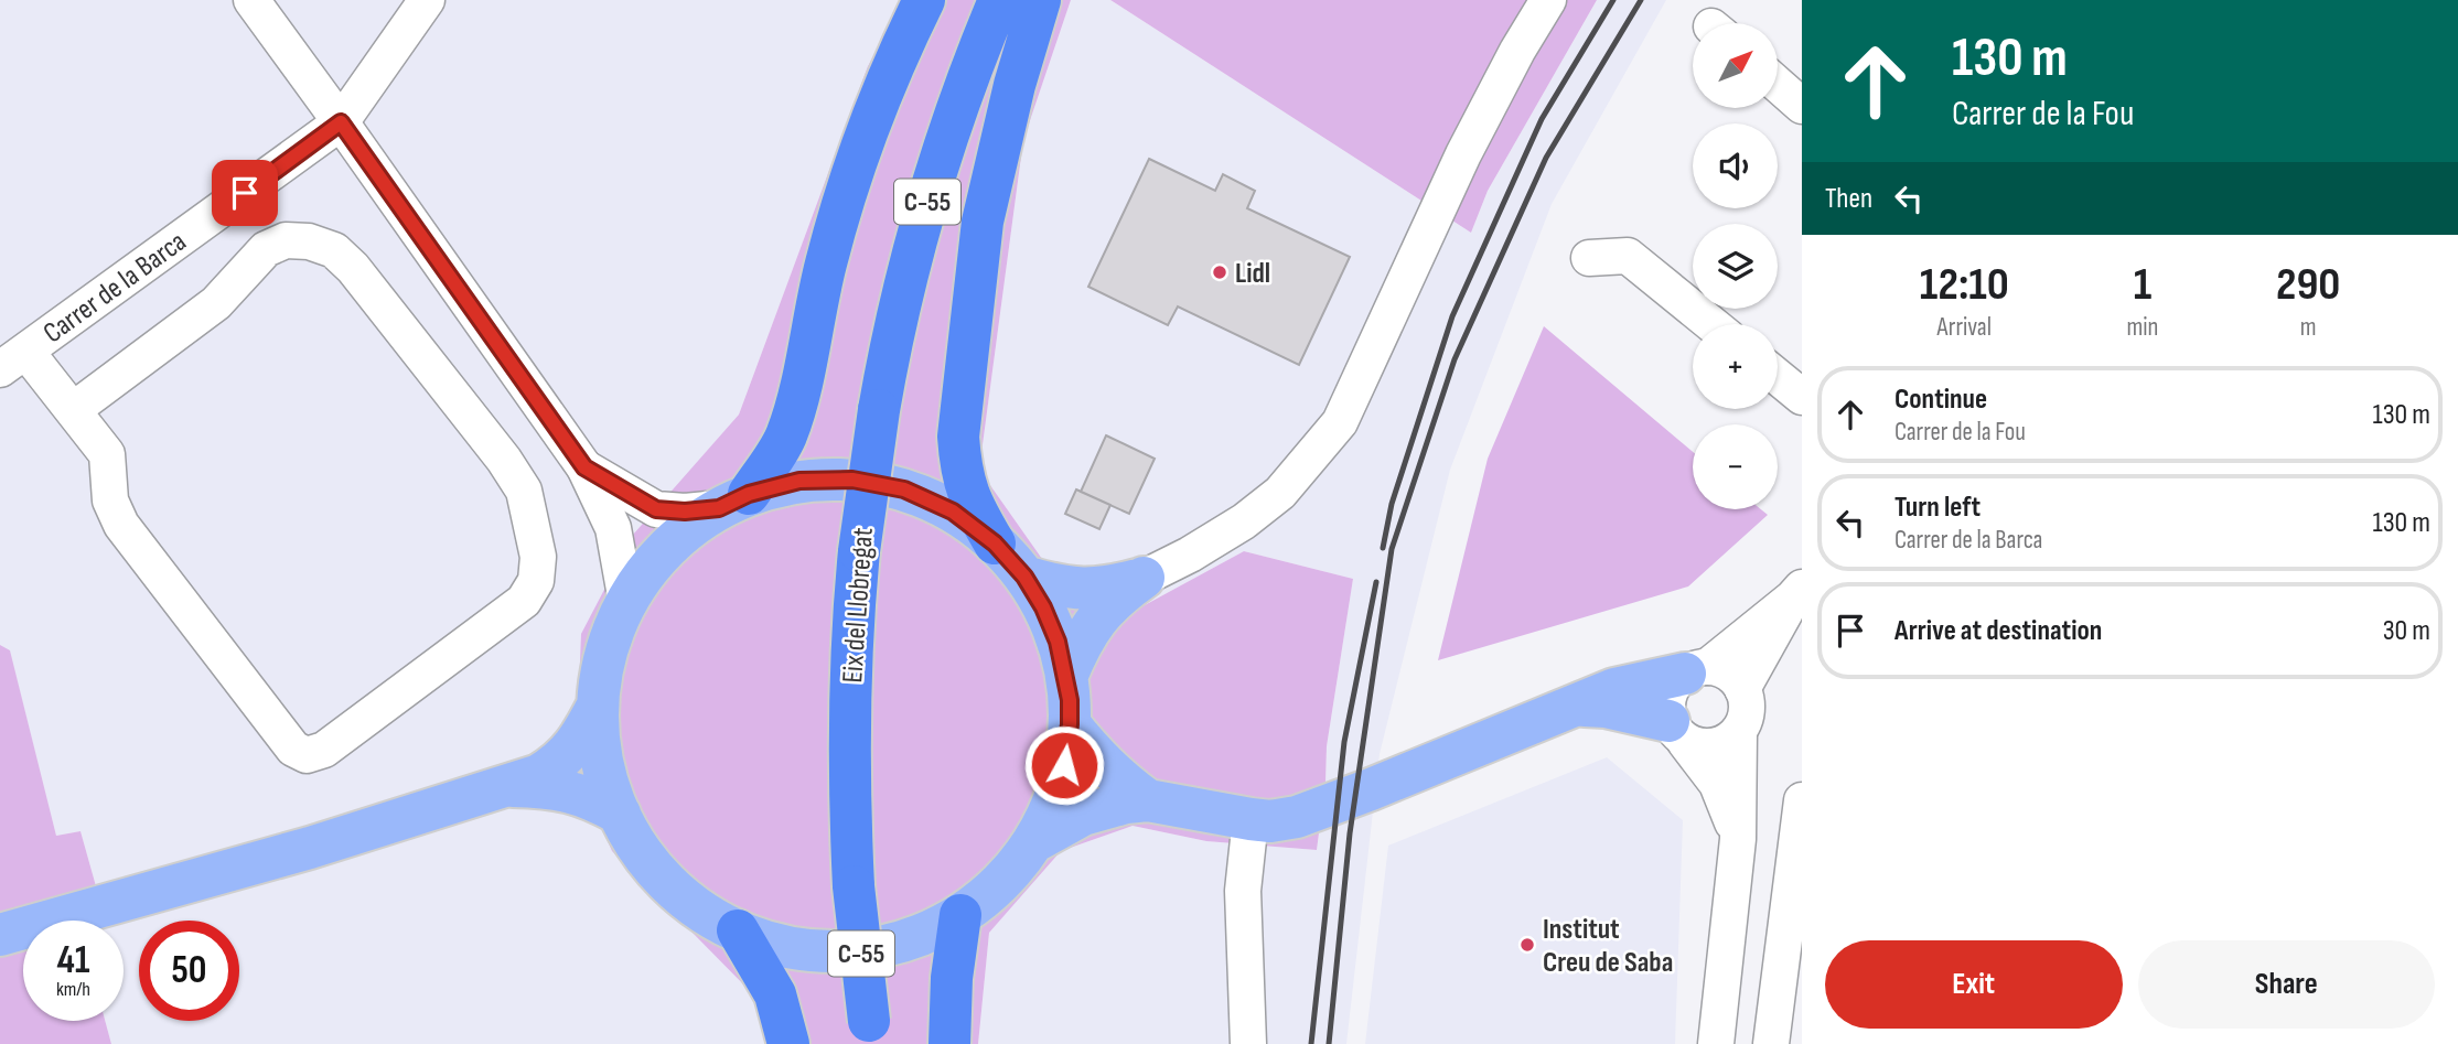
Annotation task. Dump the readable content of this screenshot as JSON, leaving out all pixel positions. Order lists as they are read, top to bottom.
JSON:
{
  "streets": {
    "highway": ["C-55", "Eix del Llobregat"],
    "street": ["Carrer de la Barca"]
  },
  "places": ["Lidl", "Institut Creu de Saba"],
  "north": "top right",
  "page": {
    "turn": ["130 m", "Carrer de la Fou"],
    "map_buttons": ["+", "−"],
    "then": "Then",
    "eta": [
      "12:10",
      "Arrival",
      "1",
      "min",
      "290",
      "m"
    ],
    "list": [
      {
        "name": "Continue",
        "note": "Carrer de la Fou",
        "value": "130 m"
      },
      {
        "name": "Turn left",
        "note": "Carrer de la Barca",
        "value": "130 m"
      },
      {
        "name": "Arrive at destination",
        "value": "30 m"
      }
    ],
    "speed": "41 km/h",
    "limit": "50",
    "buttons": ["Exit", "Share"]
  }
}
